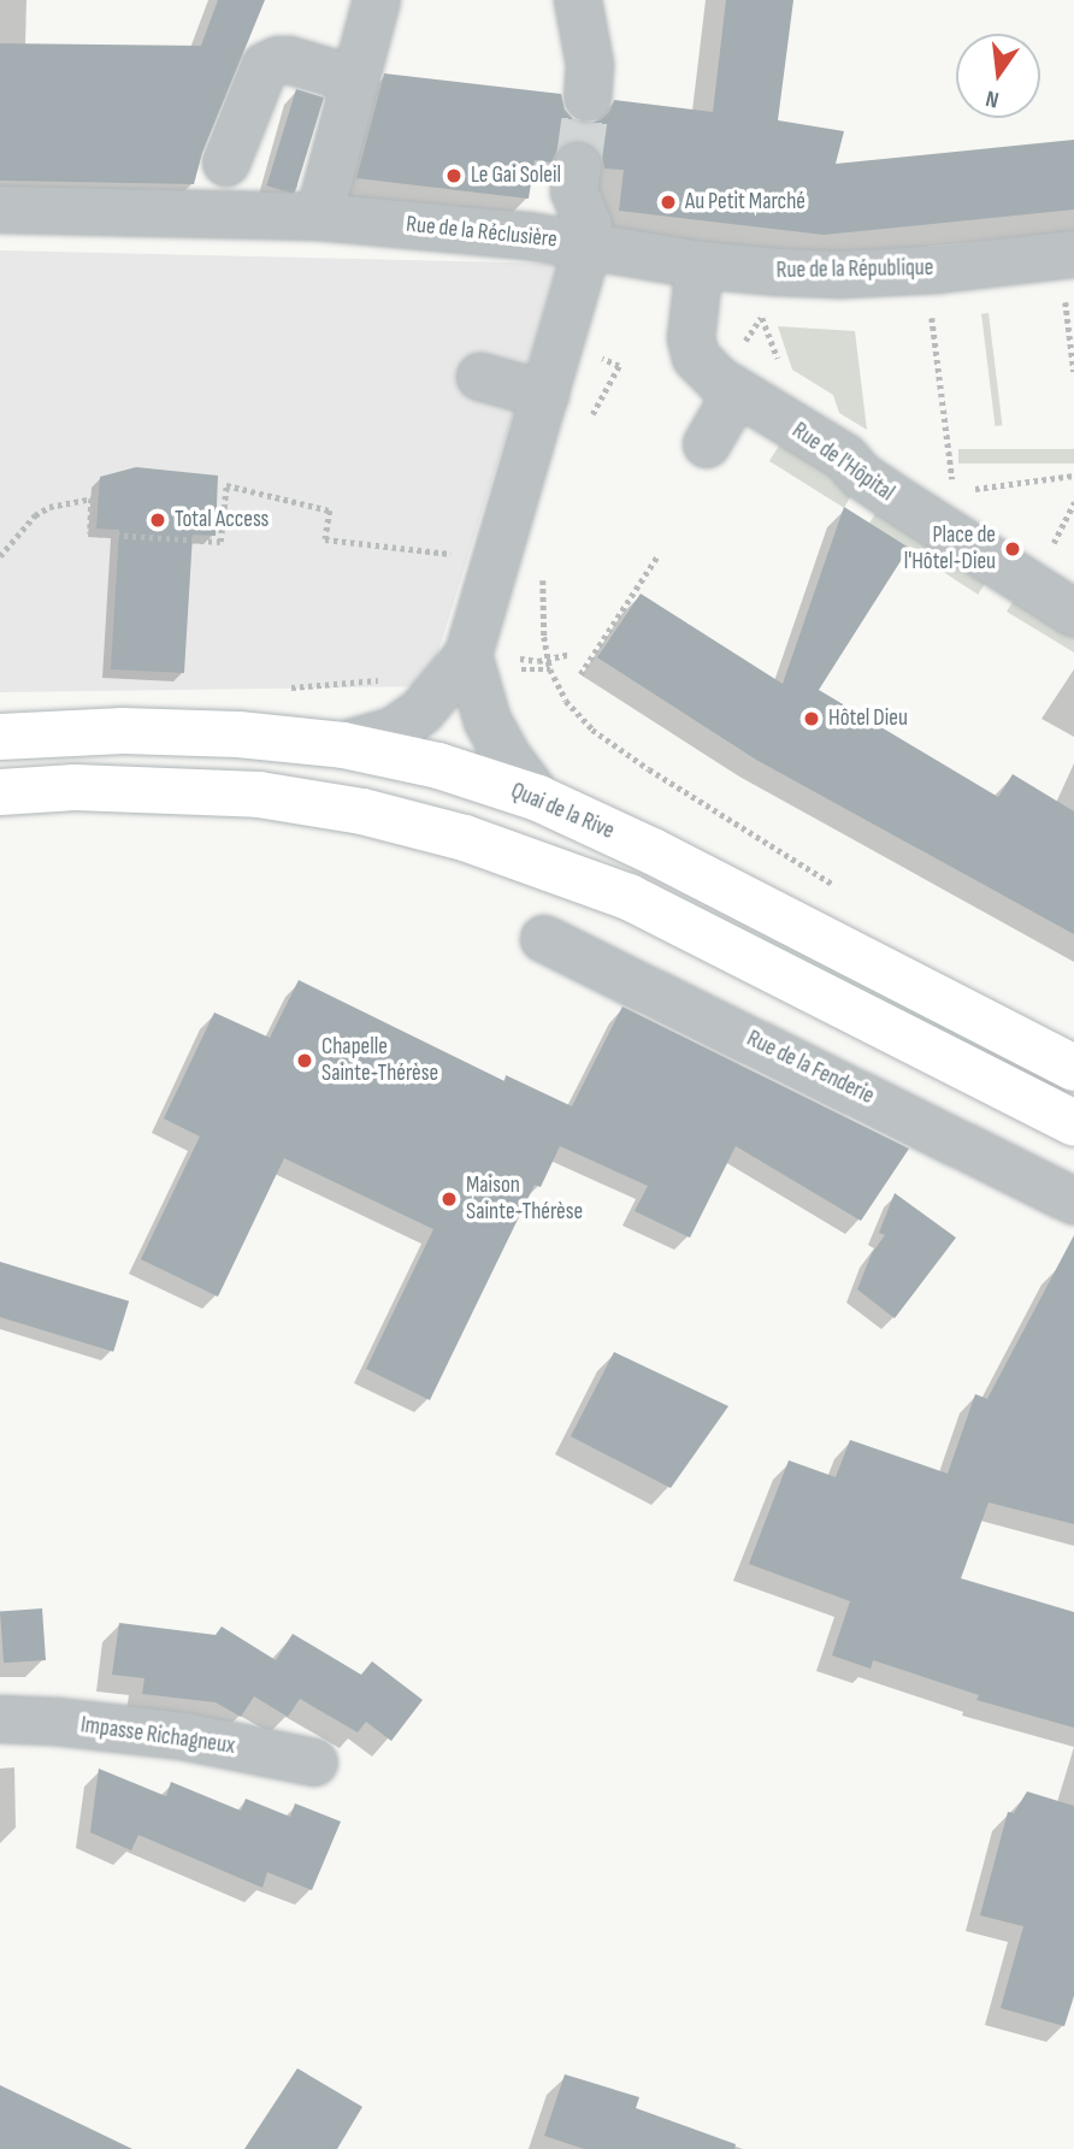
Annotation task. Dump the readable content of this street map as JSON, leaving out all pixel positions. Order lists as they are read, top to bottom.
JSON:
{
  "streets": {
    "main road": ["Quai de la Rive"],
    "street": [
      "Rue de la Réclusière",
      "Rue de la République",
      "Rue de l'Hôpital",
      "Rue de la Fenderie",
      "Impasse Richagneux"
    ]
  },
  "crossings": [
    ["Rue de la Réclusière", "Rue de la République"],
    ["Rue de la République", "Rue de l'Hôpital"]
  ],
  "places": [
    "Le Gai Soleil",
    "Au Petit Marché",
    "Total Access",
    "Place de l'Hôtel-Dieu",
    "Hôtel Dieu",
    "Chapelle Sainte-Thérèse",
    "Maison Sainte-Thérèse"
  ],
  "north": "bottom"
}
